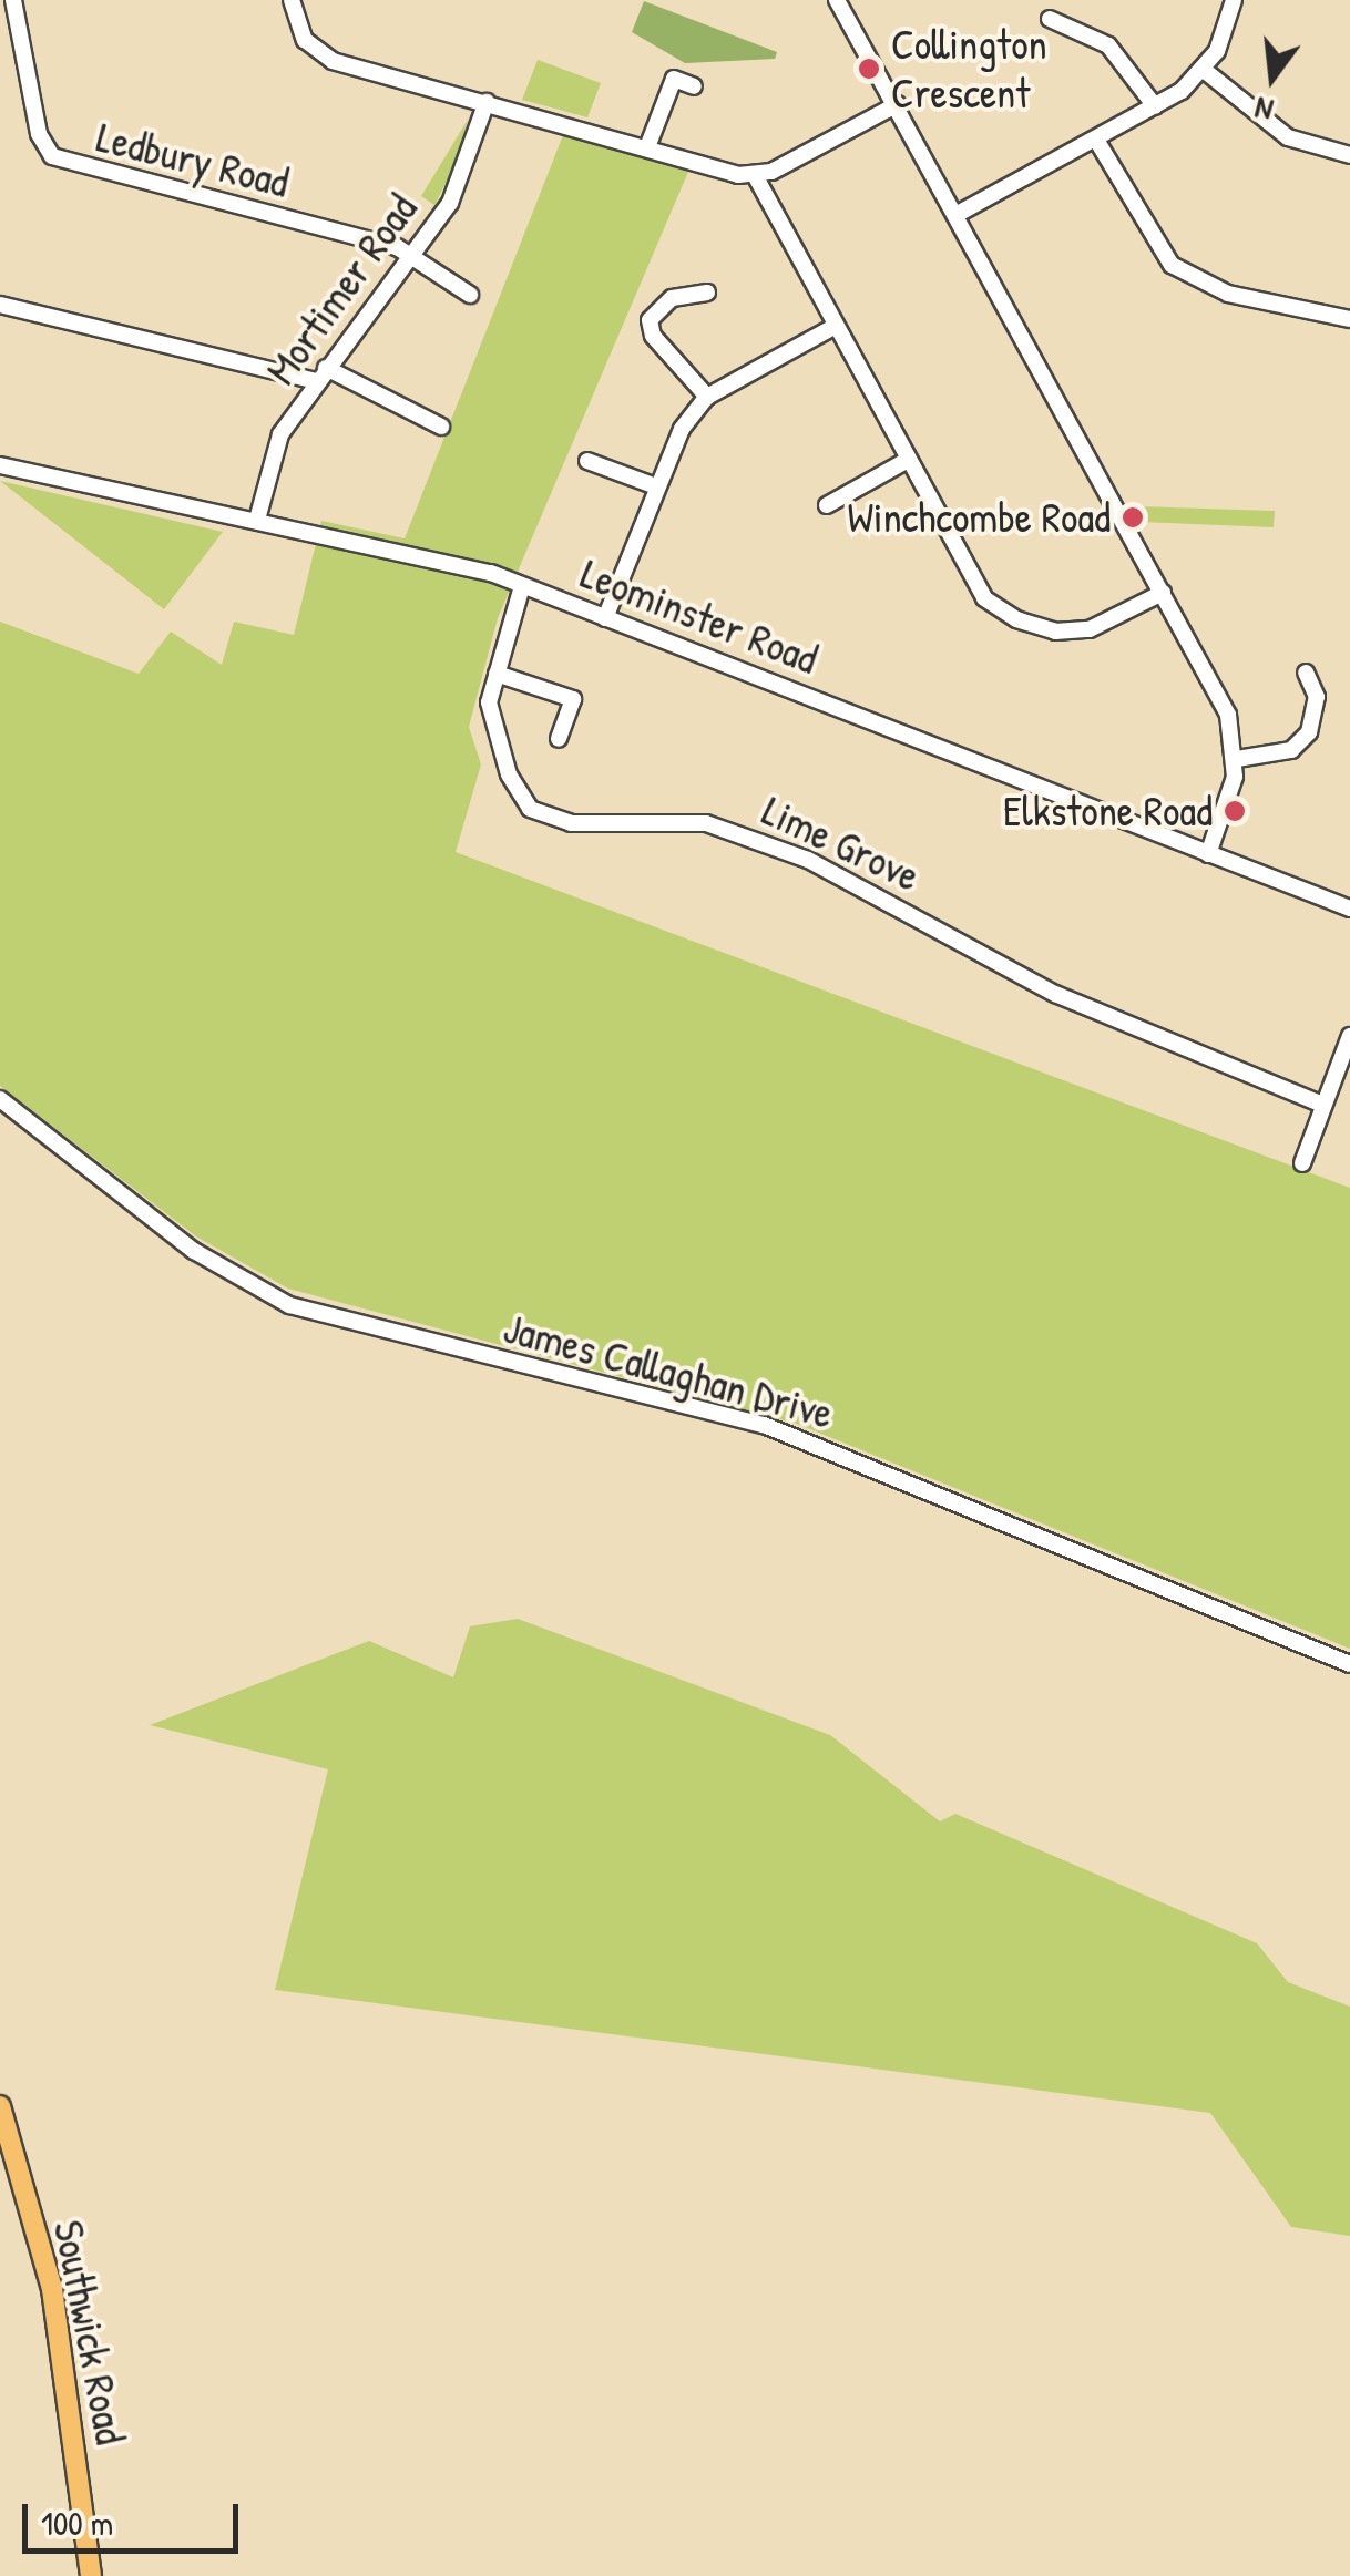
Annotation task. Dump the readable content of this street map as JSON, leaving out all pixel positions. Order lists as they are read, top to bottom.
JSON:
{
  "streets": {
    "main road": ["Southwick Road"],
    "street": [
      "Ledbury Road",
      "Mortimer Road",
      "Leominster Road",
      "Lime Grove",
      "James Callaghan Drive"
    ]
  },
  "crossings": [
    ["Ledbury Road", "Mortimer Road"],
    ["Mortimer Road", "Leominster Road"],
    ["Leominster Road", "Lime Grove"]
  ],
  "places": ["Collington Crescent", "Winchcombe Road", "Elkstone Road"],
  "scale_bar": "100 m",
  "north": "bottom"
}
